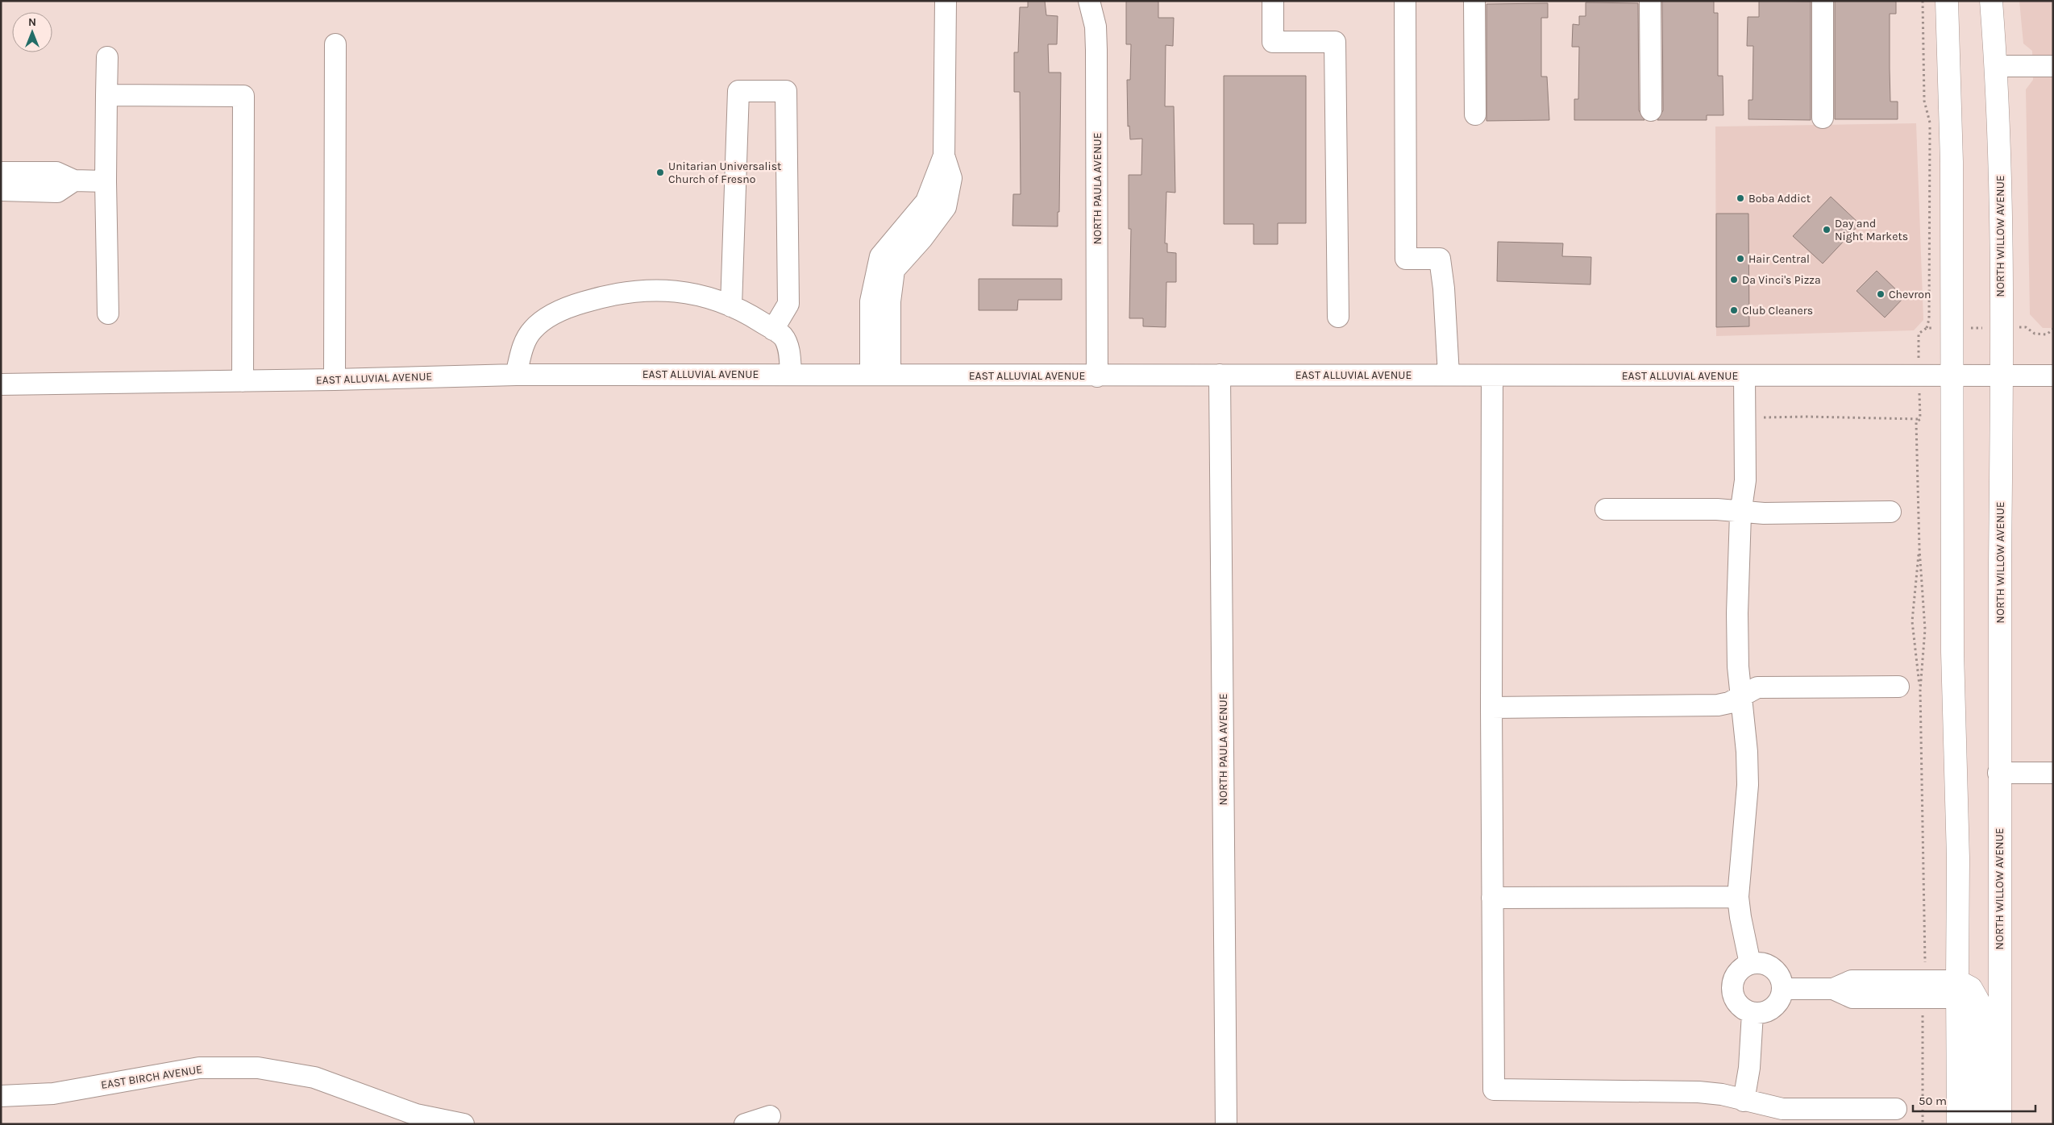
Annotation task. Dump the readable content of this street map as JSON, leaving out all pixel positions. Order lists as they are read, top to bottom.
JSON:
{
  "streets": {
    "main road": ["NORTH WILLOW AVENUE"],
    "street": ["NORTH PAULA AVENUE", "EAST ALLUVIAL AVENUE", "EAST BIRCH AVENUE"]
  },
  "crossings": [
    ["NORTH PAULA AVENUE", "EAST ALLUVIAL AVENUE"],
    ["NORTH WILLOW AVENUE", "EAST ALLUVIAL AVENUE"]
  ],
  "places": [
    "Unitarian Universalist Church of Fresno",
    "Boba Addict",
    "Day and Night Markets",
    "Hair Central",
    "Da Vinci's Pizza",
    "Chevron",
    "Club Cleaners"
  ],
  "scale_bar": "50 m",
  "north": "top"
}
